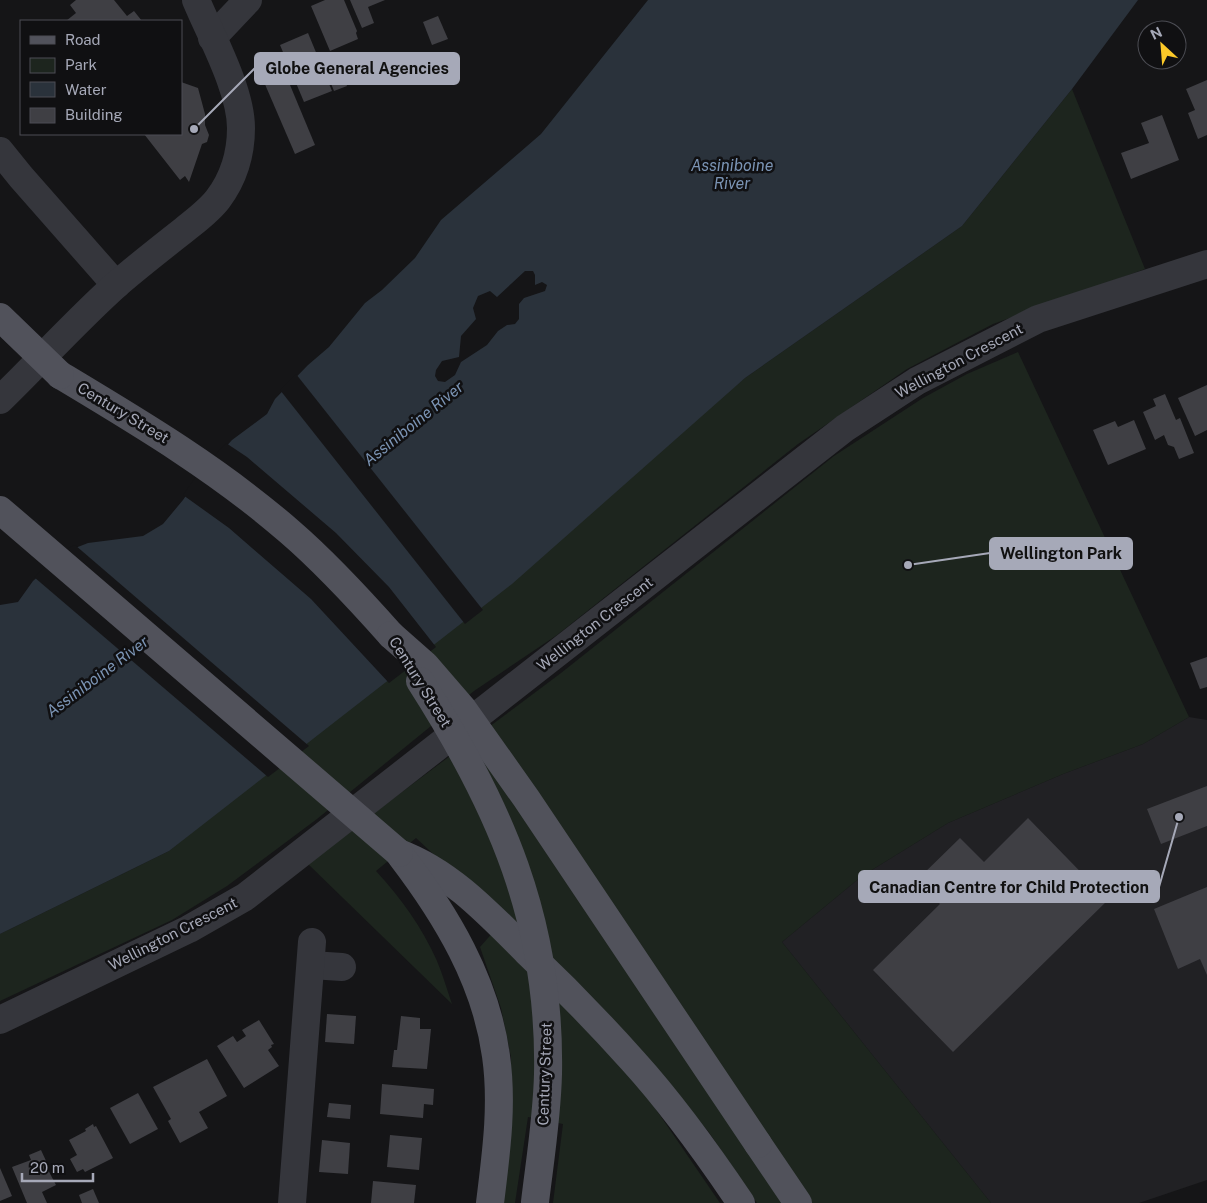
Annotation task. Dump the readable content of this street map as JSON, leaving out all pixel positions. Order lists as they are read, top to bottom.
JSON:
{
  "streets": {
    "main road": ["Century Street"],
    "street": ["Wellington Crescent"]
  },
  "water": ["Assiniboine River"],
  "places": ["Globe General Agencies", "Wellington Park", "Canadian Centre for Child Protection"],
  "legend": [
    "Road",
    "Park",
    "Water",
    "Building"
  ],
  "scale_bar": "20 m",
  "north": "top left"
}
